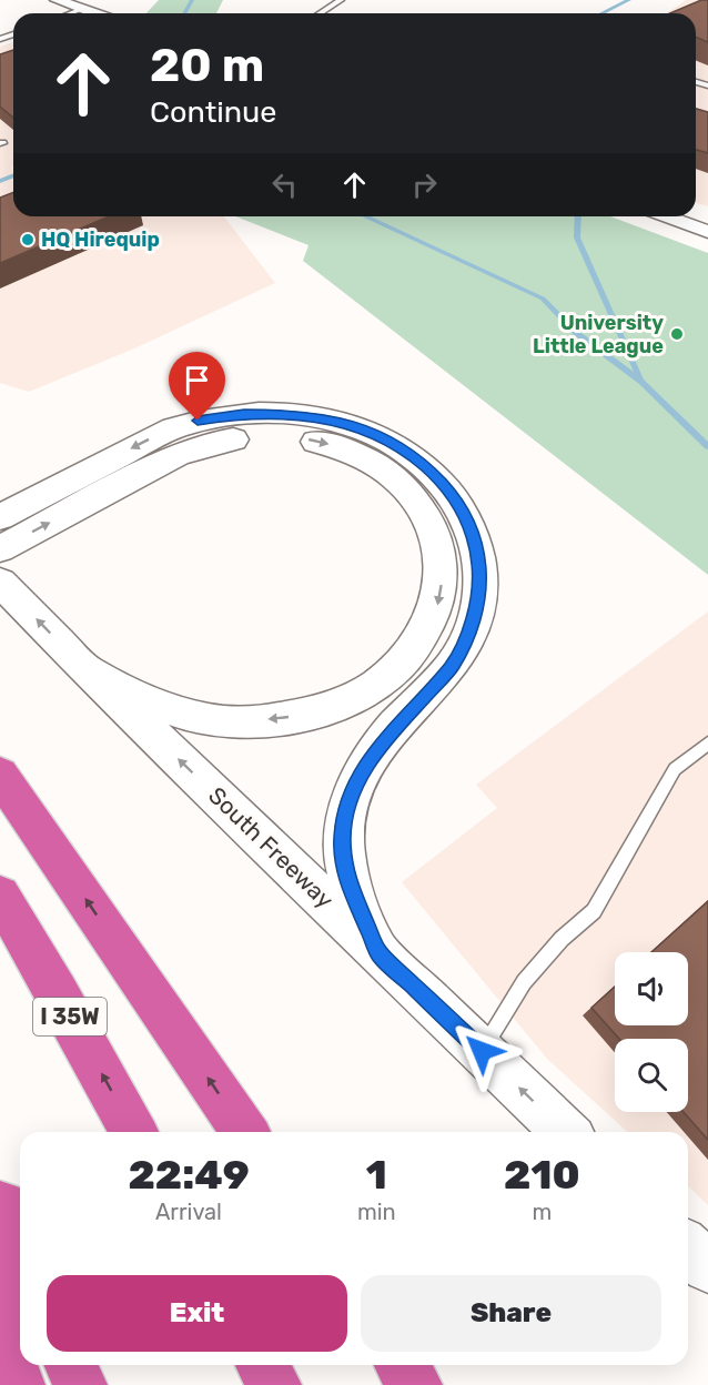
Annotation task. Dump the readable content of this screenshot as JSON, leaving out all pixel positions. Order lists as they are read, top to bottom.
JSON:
{
  "streets": {
    "highway": ["I 35W"],
    "main road": ["South Freeway"]
  },
  "one_way": ["South Freeway"],
  "places": ["HQ Hirequip", "University Little League"],
  "page": {
    "turn": ["20 m", "Continue"],
    "eta": [
      "22:49",
      "Arrival",
      "1",
      "min",
      "210",
      "m"
    ],
    "buttons": ["Exit", "Share"]
  }
}
